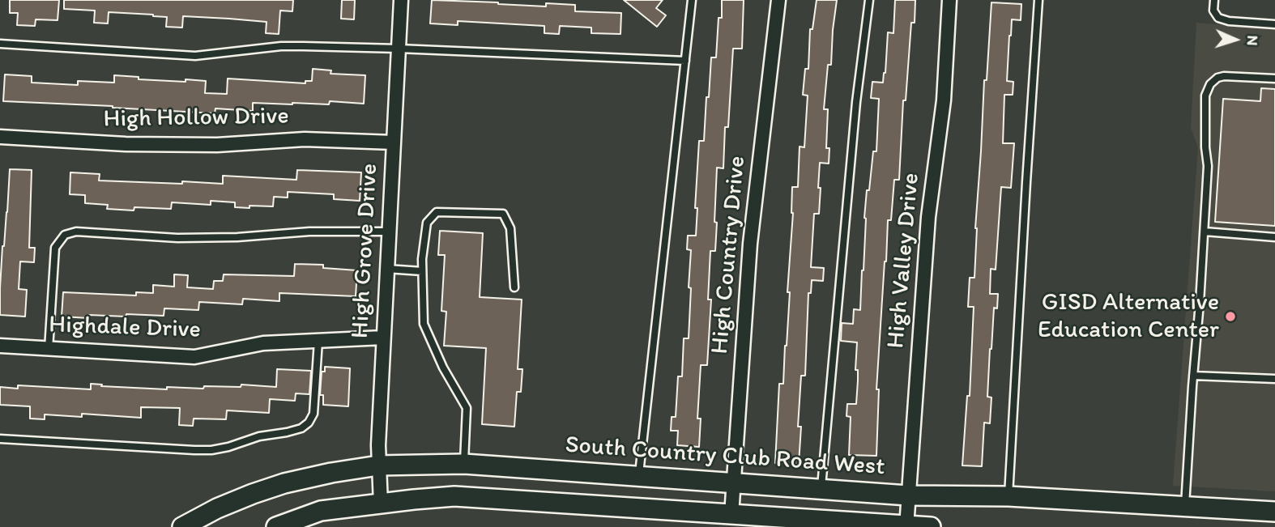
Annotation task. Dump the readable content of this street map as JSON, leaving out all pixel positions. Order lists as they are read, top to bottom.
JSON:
{
  "streets": {
    "street": [
      "High Hollow Drive",
      "High Grove Drive",
      "High Country Drive",
      "High Valley Drive",
      "Highdale Drive",
      "South Country Club Road West"
    ]
  },
  "crossings": [
    ["High Hollow Drive", "High Grove Drive"],
    ["High Grove Drive", "Highdale Drive"],
    ["High Grove Drive", "South Country Club Road West"],
    ["High Country Drive", "South Country Club Road West"],
    ["High Valley Drive", "South Country Club Road West"]
  ],
  "places": ["GISD Alternative Education Center"],
  "north": "right"
}
